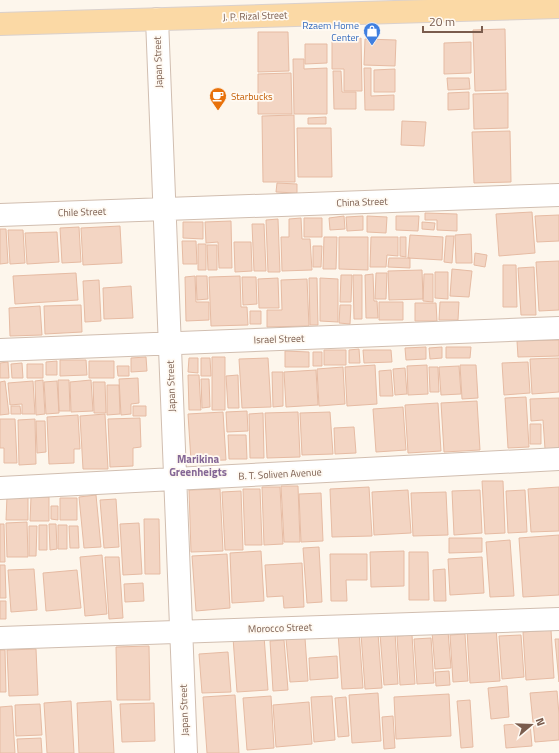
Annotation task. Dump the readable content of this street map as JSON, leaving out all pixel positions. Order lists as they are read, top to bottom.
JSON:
{
  "streets": {
    "main road": ["J. P. Rizal Street"],
    "street": [
      "Japan Street",
      "China Street",
      "Chile Street",
      "Israel Street",
      "B. T. Soliven Avenue",
      "Morocco Street"
    ]
  },
  "crossings": [
    ["J. P. Rizal Street", "Japan Street"],
    ["Japan Street", "China Street"],
    ["Japan Street", "Chile Street"],
    ["Japan Street", "Israel Street"],
    ["Japan Street", "B. T. Soliven Avenue"],
    ["Japan Street", "Morocco Street"],
    ["China Street", "Chile Street"]
  ],
  "districts": ["Marikina Greenheigts"],
  "places": {
    "shop": ["Rzaem Home Center"],
    "cafe": ["Starbucks"]
  },
  "scale_bar": "20 m",
  "north": "right"
}
